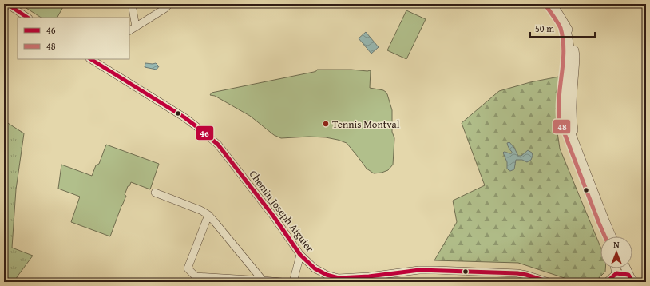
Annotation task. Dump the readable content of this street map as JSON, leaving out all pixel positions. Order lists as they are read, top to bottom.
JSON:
{
  "streets": {
    "street": ["Chemin Joseph Aiguier"]
  },
  "places": ["Tennis Montval"],
  "lines": ["transit line 46", "transit line 48"],
  "legend": ["46", "48"],
  "scale_bar": "50 m",
  "north": "top"
}
